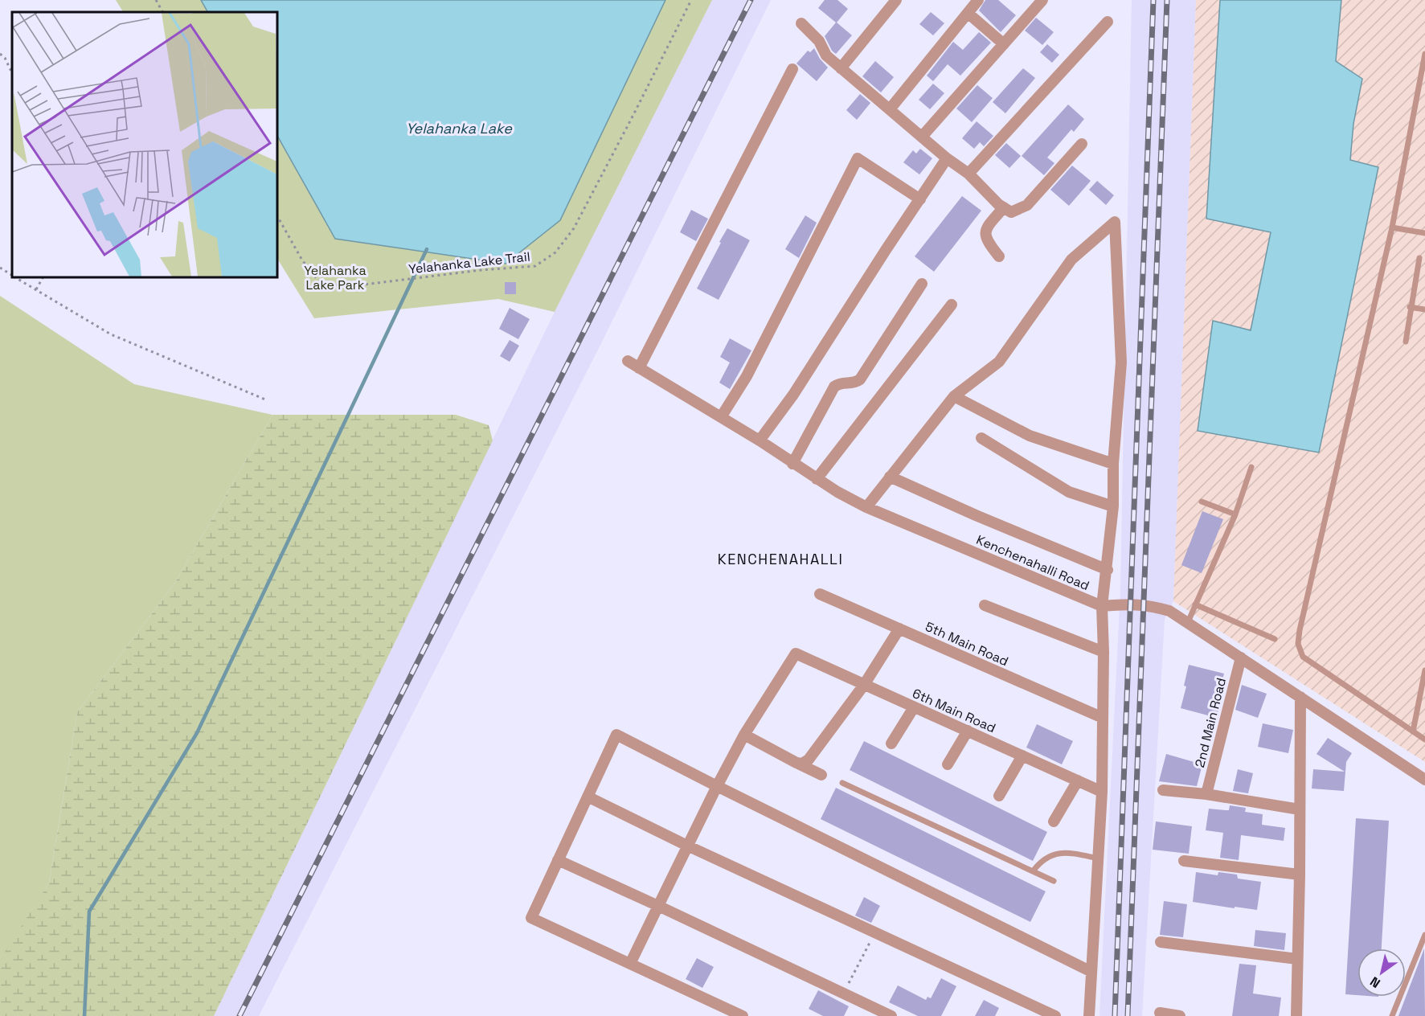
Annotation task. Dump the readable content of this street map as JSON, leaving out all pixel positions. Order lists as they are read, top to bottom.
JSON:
{
  "streets": {
    "street": [
      "Kenchenahalli Road",
      "5th Main Road",
      "6th Main Road",
      "2nd Main Road"
    ],
    "path": ["Yelahanka Lake Trail"]
  },
  "crossings": [
    ["Kenchenahalli Road", "2nd Main Road"]
  ],
  "districts": ["KENCHENAHALLI"],
  "water": ["Yelahanka Lake"],
  "parks": ["Yelahanka Lake Park"],
  "north": "bottom left"
}
